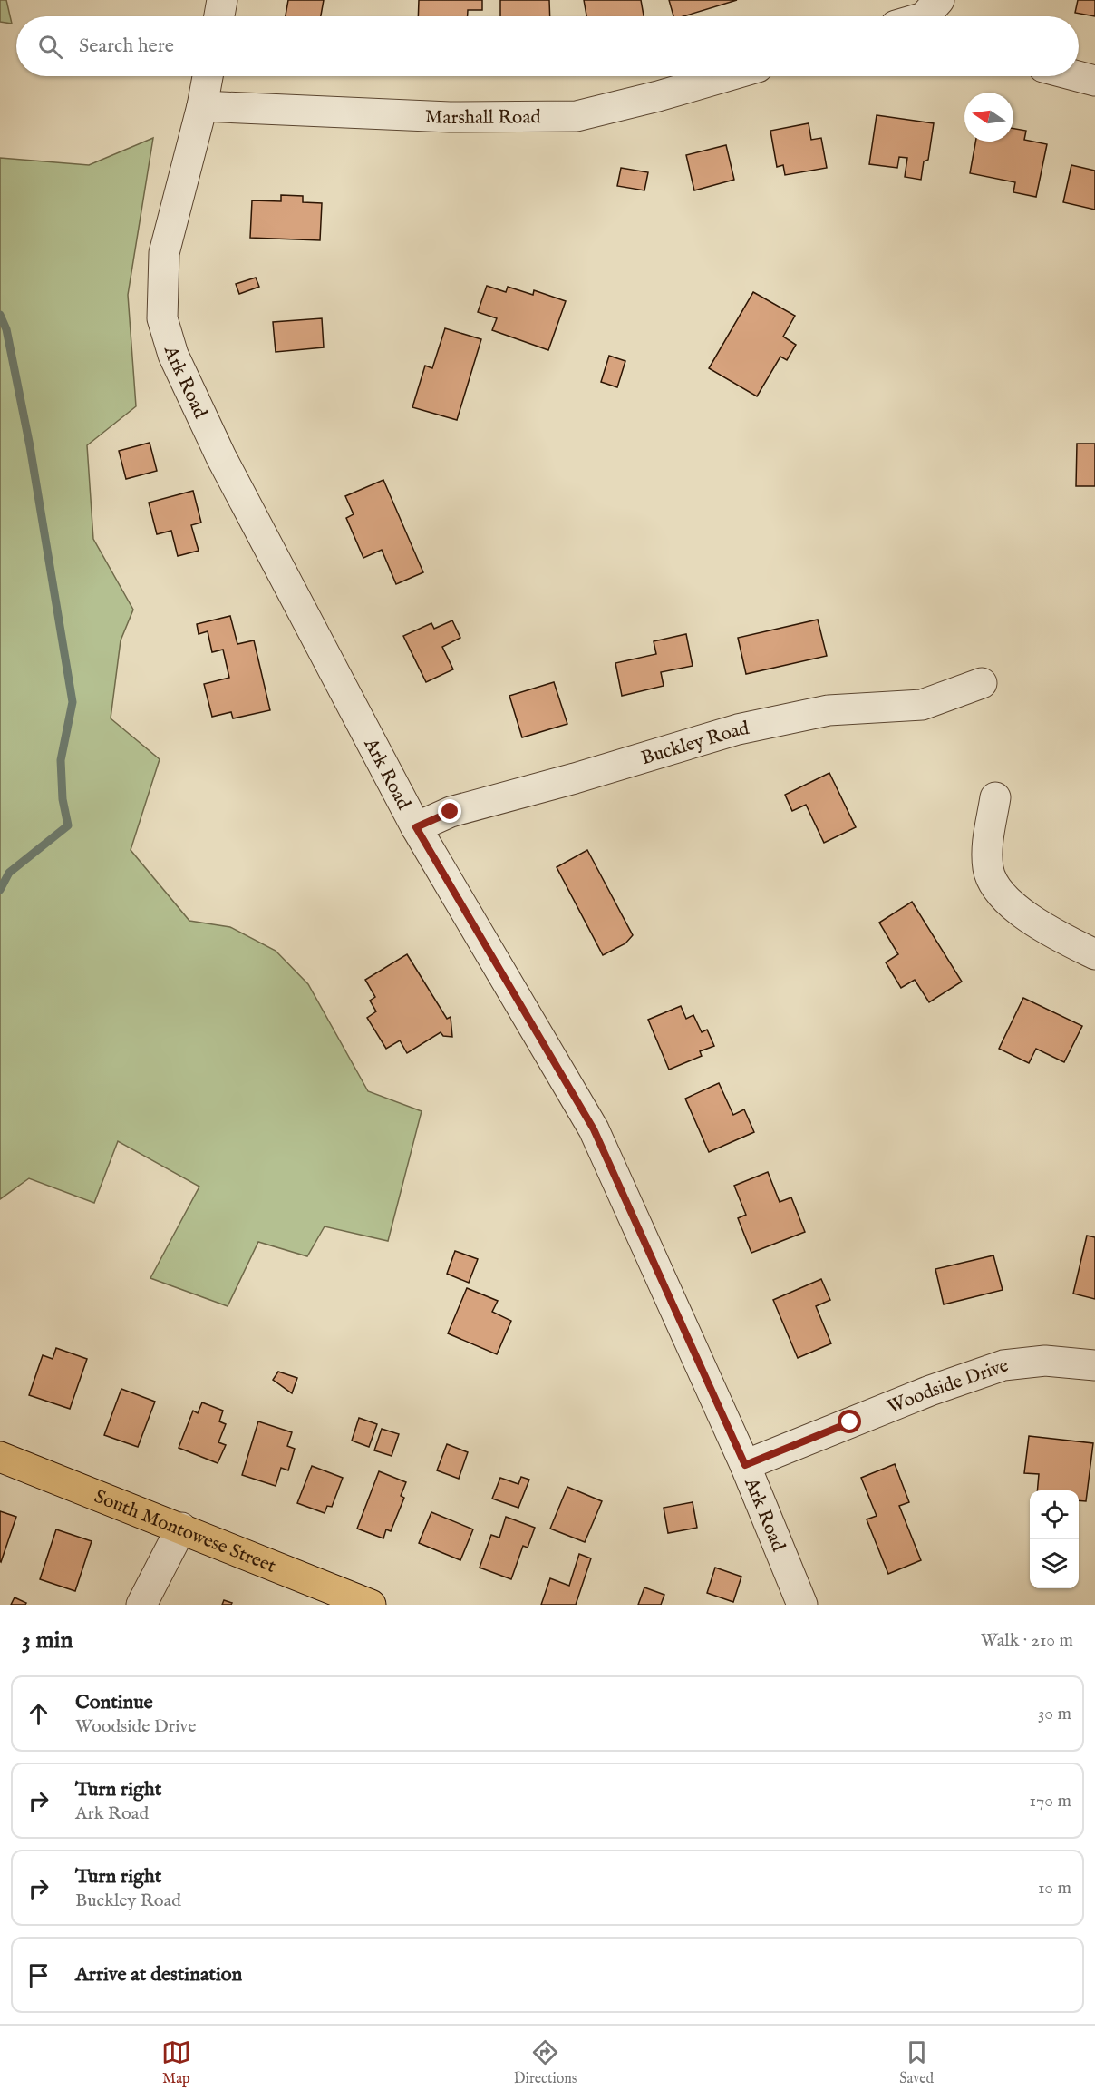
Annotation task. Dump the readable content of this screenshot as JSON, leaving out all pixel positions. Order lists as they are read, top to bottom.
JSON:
{
  "streets": {
    "main road": ["South Montowese Street"],
    "street": [
      "Marshall Road",
      "Ark Road",
      "Buckley Road",
      "Woodside Drive"
    ]
  },
  "crossings": [
    ["Marshall Road", "Ark Road"],
    ["Ark Road", "Buckley Road"],
    ["Ark Road", "Woodside Drive"]
  ],
  "north": "left",
  "page": {
    "search": "Search here",
    "heading": ["3 min", "Walk · 210 m"],
    "list": [
      ["Continue", "Woodside Drive", "30 m"],
      ["Turn right", "Ark Road", "170 m"],
      ["Turn right", "Buckley Road", "10 m"],
      "Arrive at destination"
    ],
    "nav": ["Map", "Directions", "Saved"]
  }
}
